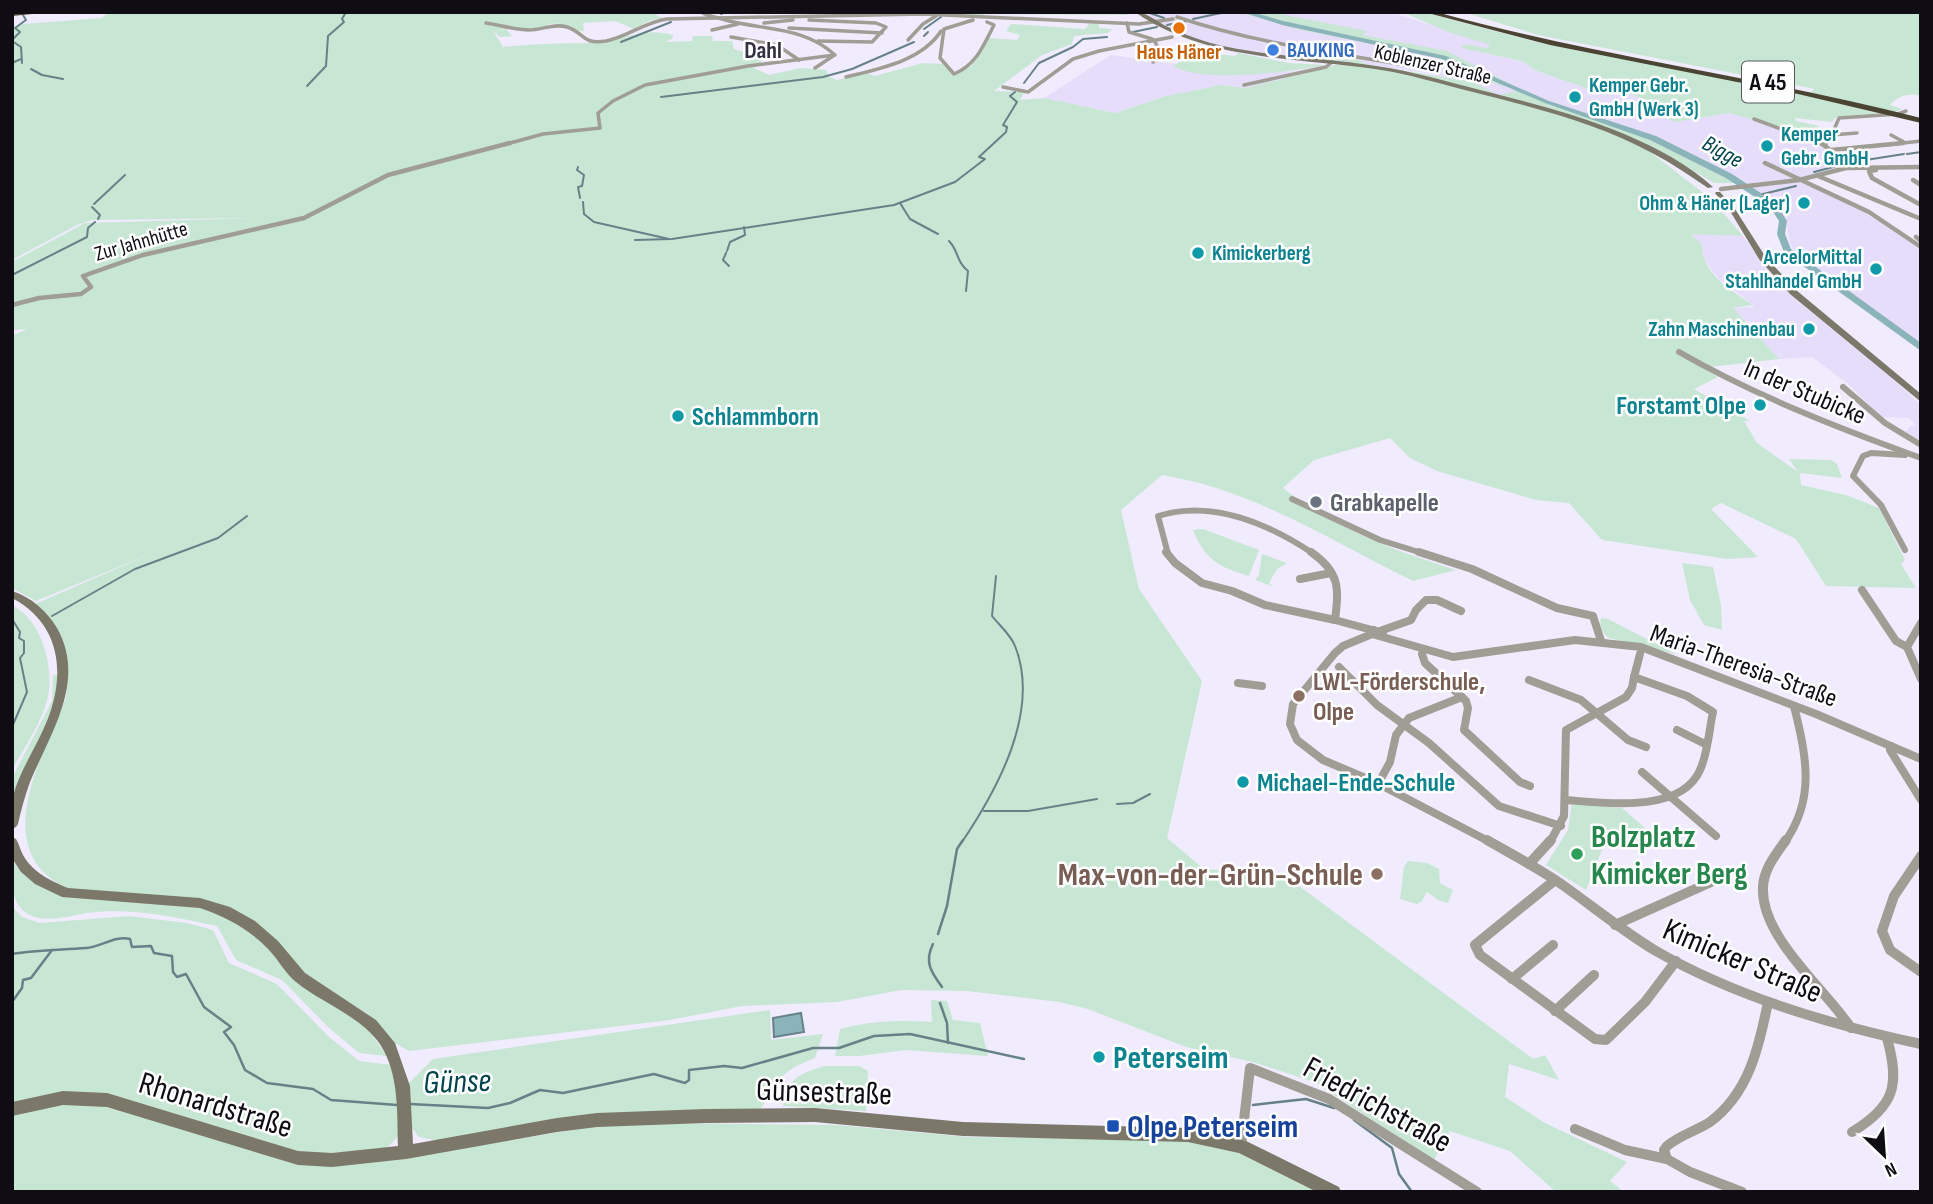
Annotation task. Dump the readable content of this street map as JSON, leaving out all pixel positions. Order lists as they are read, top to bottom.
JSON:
{
  "streets": {
    "highway": ["A 45"],
    "main road": ["Koblenzer Straße", "Günsestraße", "Rhonardstraße"],
    "street": [
      "Zur Jahnhütte",
      "In der Stubicke",
      "Maria-Theresia-Straße",
      "Kimicker Straße",
      "Friedrichstraße"
    ]
  },
  "crossings": [
    ["Maria-Theresia-Straße", "Kimicker Straße"],
    ["Günsestraße", "Rhonardstraße"],
    ["Günsestraße", "Friedrichstraße"]
  ],
  "districts": ["Dahl"],
  "water": ["Bigge", "Günse"],
  "places": {
    "other": [
      "Haus Häner",
      "BAUKING",
      "Kemper Gebr. GmbH (Werk 3)",
      "Kemper Gebr. GmbH",
      "Ohm & Häner (Lager)",
      "Kimickerberg",
      "ArcelorMittal Stahlhandel GmbH",
      "Zahn Maschinenbau",
      "Forstamt Olpe",
      "Schlammborn",
      "Grabkapelle",
      "LWL-Förderschule, Olpe",
      "Michael-Ende-Schule",
      "Bolzplatz Kimicker Berg",
      "Max-von-der-Grün-Schule",
      "Peterseim"
    ],
    "transit": ["Olpe Peterseim"]
  },
  "north": "bottom right"
}
